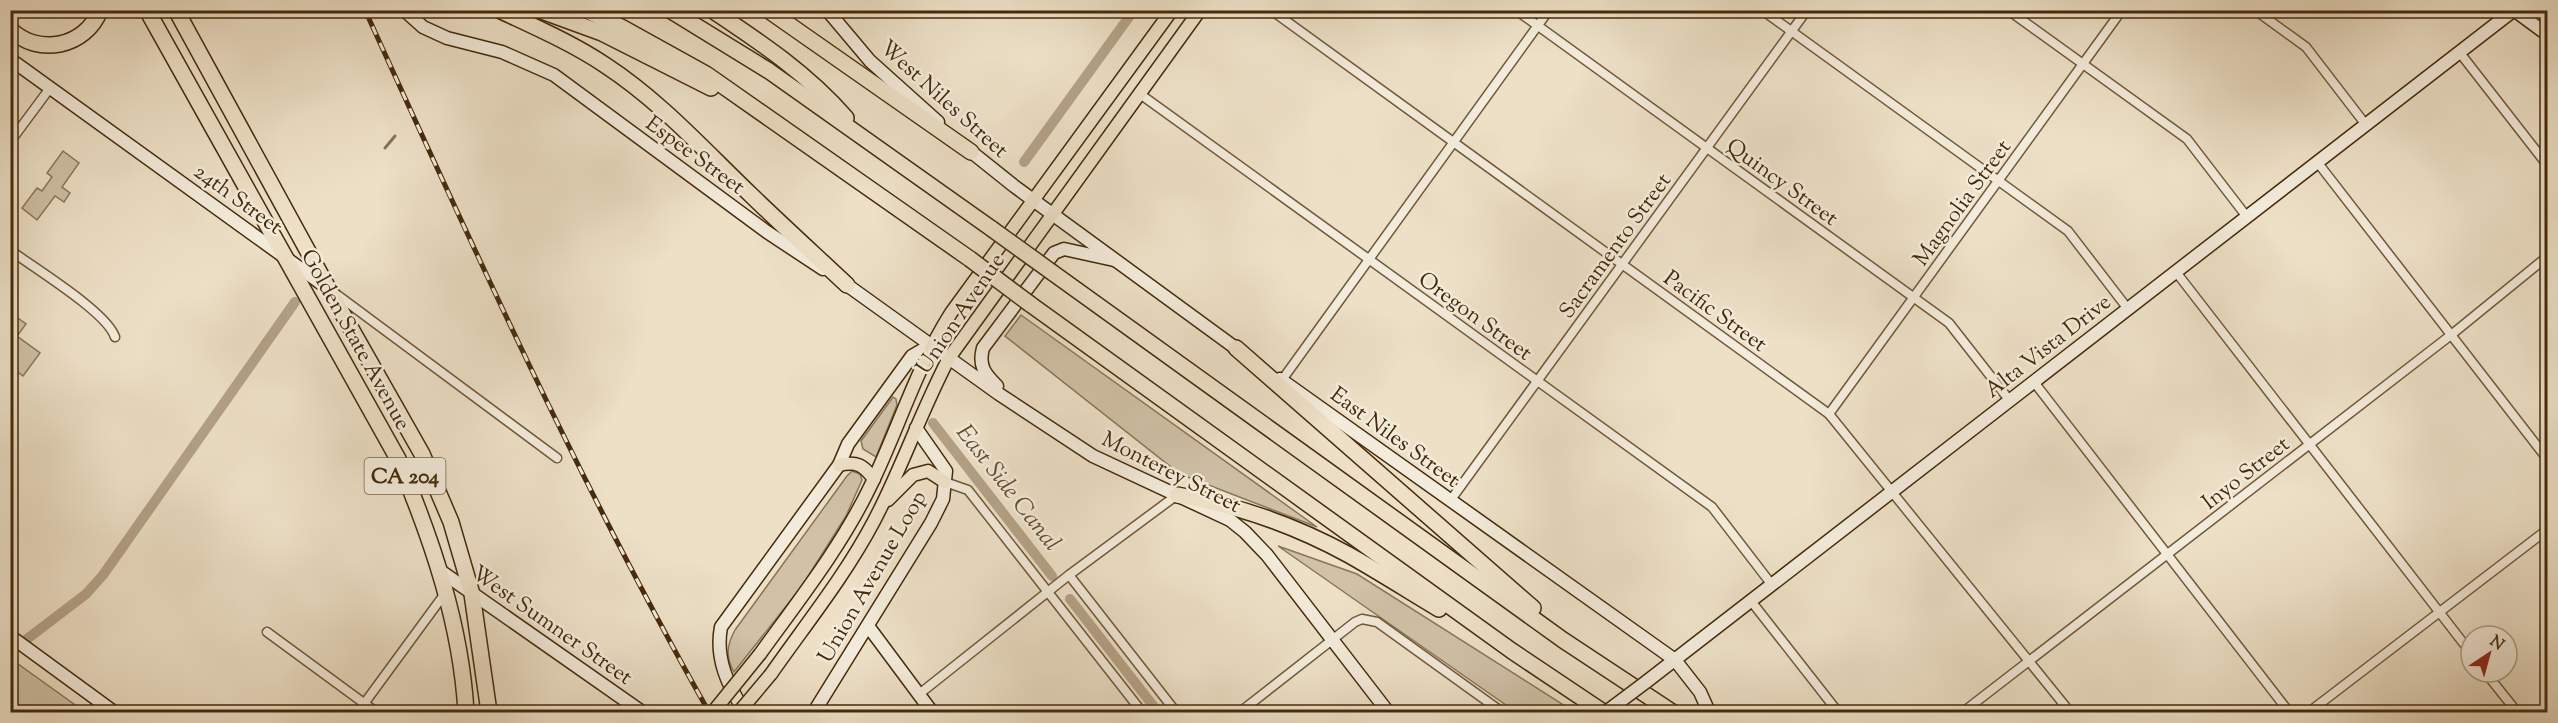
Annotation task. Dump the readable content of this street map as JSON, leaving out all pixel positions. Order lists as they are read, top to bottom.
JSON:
{
  "streets": {
    "highway": ["Golden State Avenue", "CA 204"],
    "main road": ["Union Avenue"],
    "street": [
      "West Niles Street",
      "Espee Street",
      "Quincy Street",
      "24th Street",
      "Magnolia Street",
      "Sacramento Street",
      "Pacific Street",
      "Oregon Street",
      "Alta Vista Drive",
      "East Niles Street",
      "Monterey Street",
      "Inyo Street",
      "Union Avenue Loop",
      "West Sumner Street"
    ]
  },
  "crossings": [
    ["West Niles Street", "Union Avenue"],
    ["West Niles Street", "East Niles Street"],
    ["Espee Street", "Union Avenue"],
    ["Espee Street", "Monterey Street"],
    ["Quincy Street", "Magnolia Street"],
    ["Quincy Street", "Sacramento Street"],
    ["Quincy Street", "Alta Vista Drive"],
    ["24th Street", "Golden State Avenue"],
    ["Magnolia Street", "Pacific Street"],
    ["Sacramento Street", "Pacific Street"],
    ["Sacramento Street", "Oregon Street"],
    ["Sacramento Street", "East Niles Street"],
    ["Pacific Street", "Alta Vista Drive"],
    ["Pacific Street", "Inyo Street"],
    ["Union Avenue", "Oregon Street"],
    ["Union Avenue", "East Niles Street"],
    ["Union Avenue", "Monterey Street"],
    ["Union Avenue", "Union Avenue Loop"],
    ["Oregon Street", "Alta Vista Drive"],
    ["Golden State Avenue", "West Sumner Street"],
    ["Alta Vista Drive", "East Niles Street"]
  ],
  "water": ["East Side Canal"],
  "north": "top right"
}
